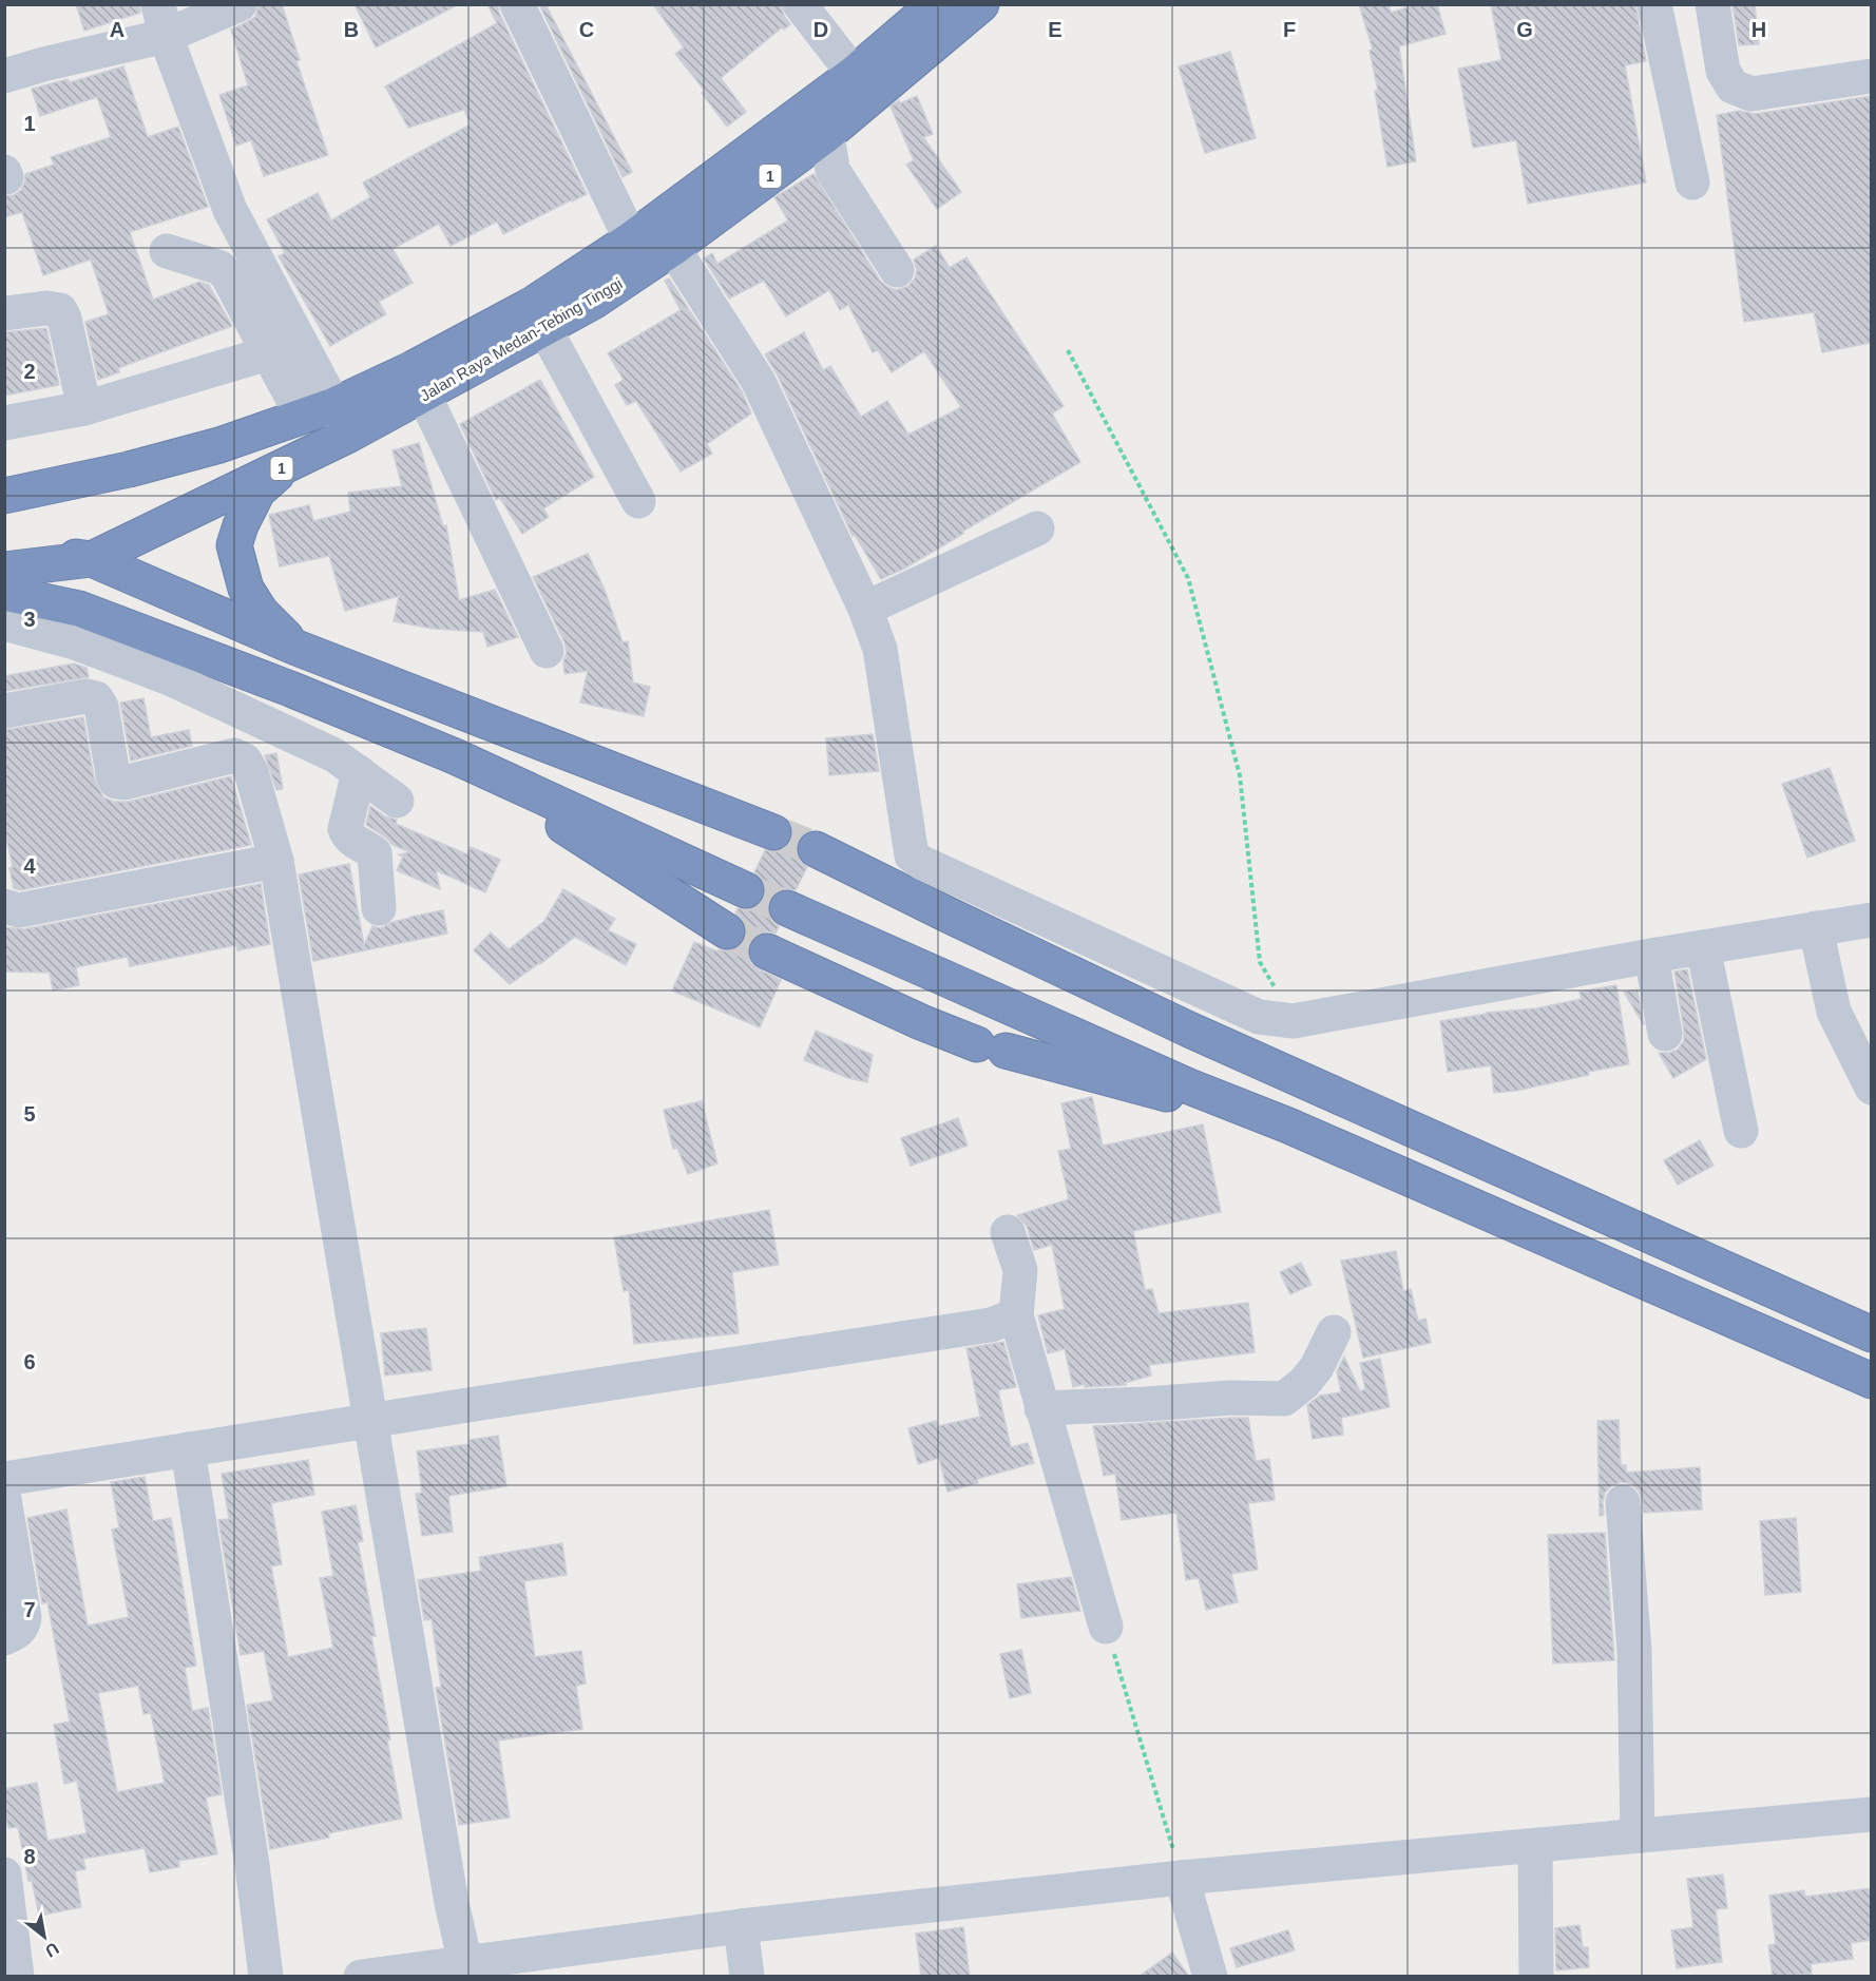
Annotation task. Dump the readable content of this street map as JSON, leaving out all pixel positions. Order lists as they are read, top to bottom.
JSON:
{
  "streets": {
    "highway": ["1", "Jalan Raya Medan-Tebing Tinggi"]
  },
  "north": "bottom right",
  "grid": {
    "columns": [
      "A",
      "B",
      "C",
      "D",
      "E",
      "F",
      "G",
      "H"
    ],
    "rows": [
      "1",
      "2",
      "3",
      "4",
      "5",
      "6",
      "7",
      "8"
    ]
  }
}
